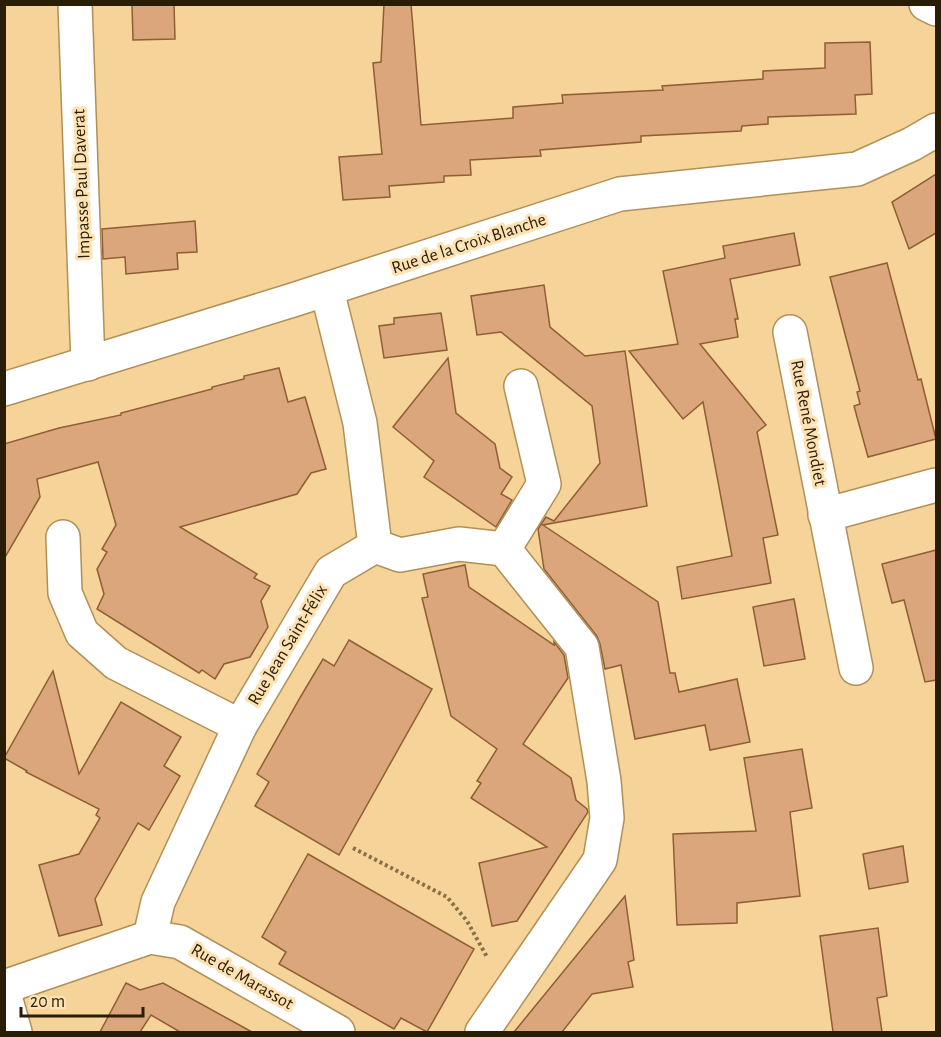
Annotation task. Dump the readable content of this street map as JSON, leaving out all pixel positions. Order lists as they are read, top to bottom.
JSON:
{
  "streets": {
    "street": [
      "Impasse Paul Daverat",
      "Rue de la Croix Blanche",
      "Rue René Mondiet",
      "Rue Jean Saint-Félix",
      "Rue de Marassot"
    ]
  },
  "crossings": [
    ["Impasse Paul Daverat", "Rue de la Croix Blanche"],
    ["Rue Jean Saint-Félix", "Rue de Marassot"]
  ],
  "scale_bar": "20 m"
}
